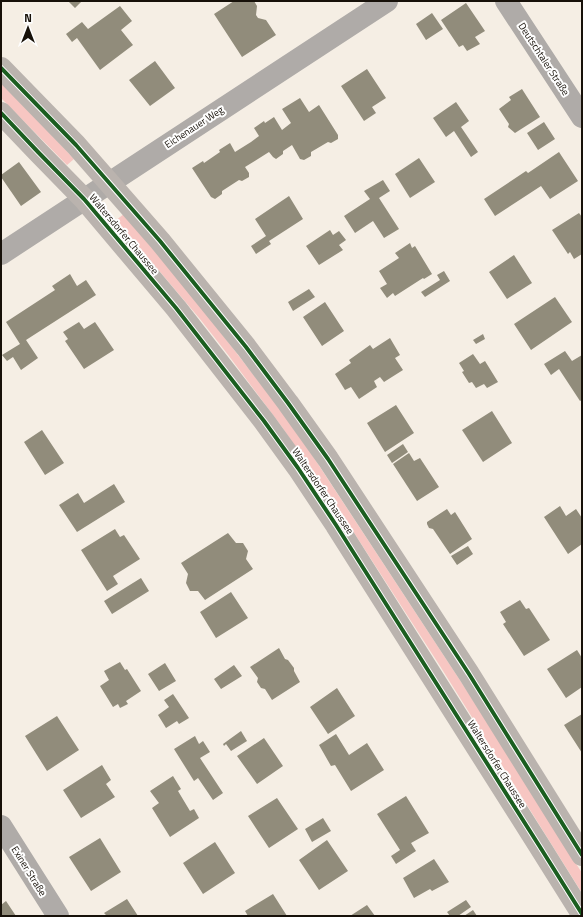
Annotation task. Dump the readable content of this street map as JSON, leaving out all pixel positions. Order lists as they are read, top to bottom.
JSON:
{
  "streets": {
    "main road": ["Waltersdorfer Chaussee"],
    "street": ["Deutschtaler Straße", "Eichenauer Weg", "Exiner Straße"]
  },
  "crossings": [
    ["Eichenauer Weg", "Waltersdorfer Chaussee"]
  ],
  "north": "top"
}
